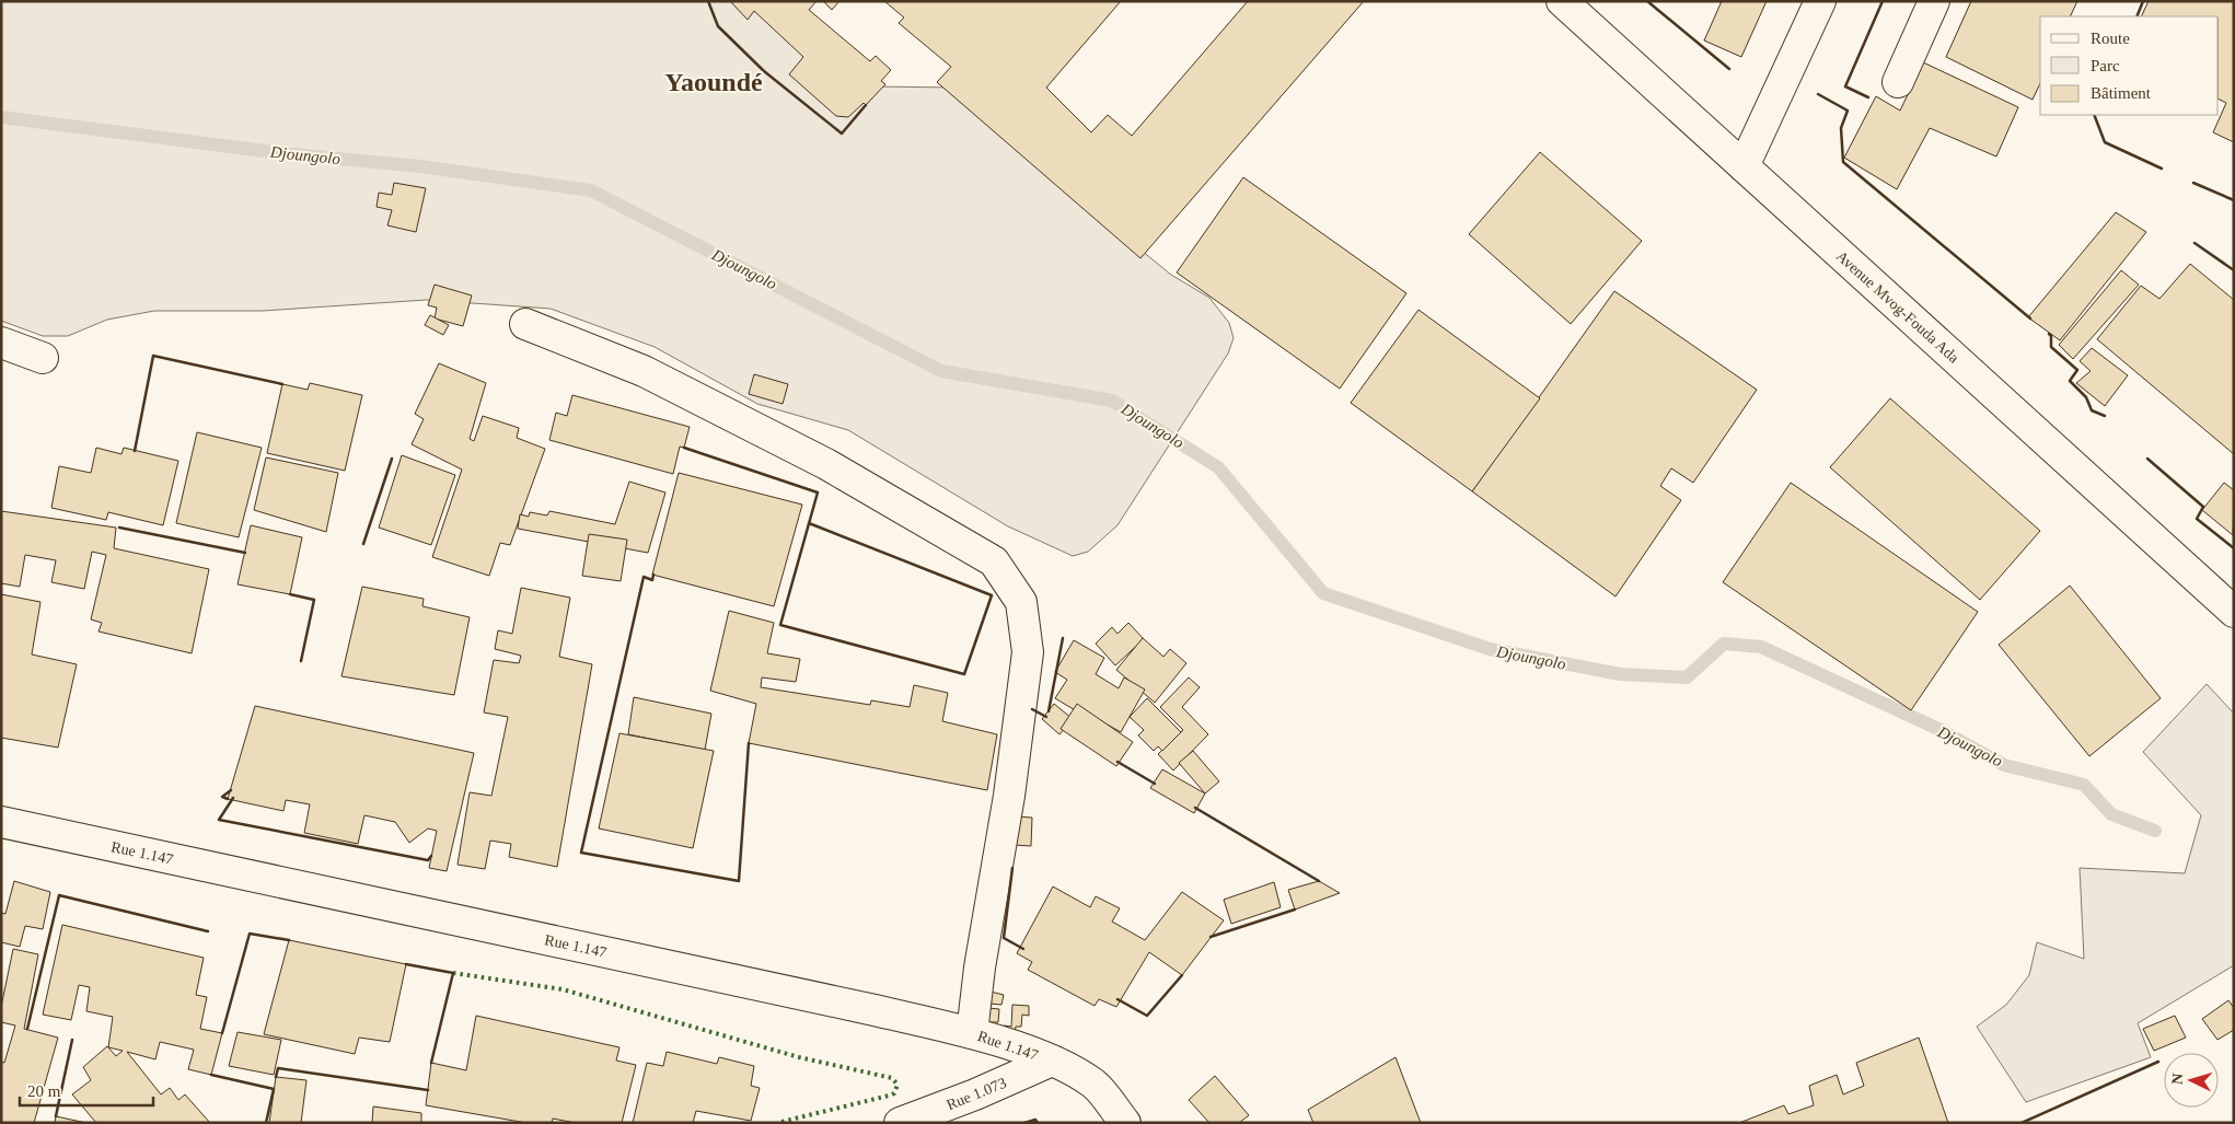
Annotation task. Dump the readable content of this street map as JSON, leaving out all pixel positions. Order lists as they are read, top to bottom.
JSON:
{
  "streets": {
    "street": ["Avenue Mvog-Fouda Ada", "Rue 1.147", "Rue 1.073"]
  },
  "crossings": [
    ["Rue 1.147", "Rue 1.073"]
  ],
  "districts": ["Yaoundé"],
  "water": ["Djoungolo"],
  "legend": ["Route", "Parc", "Bâtiment"],
  "scale_bar": "20 m",
  "north": "left"
}
